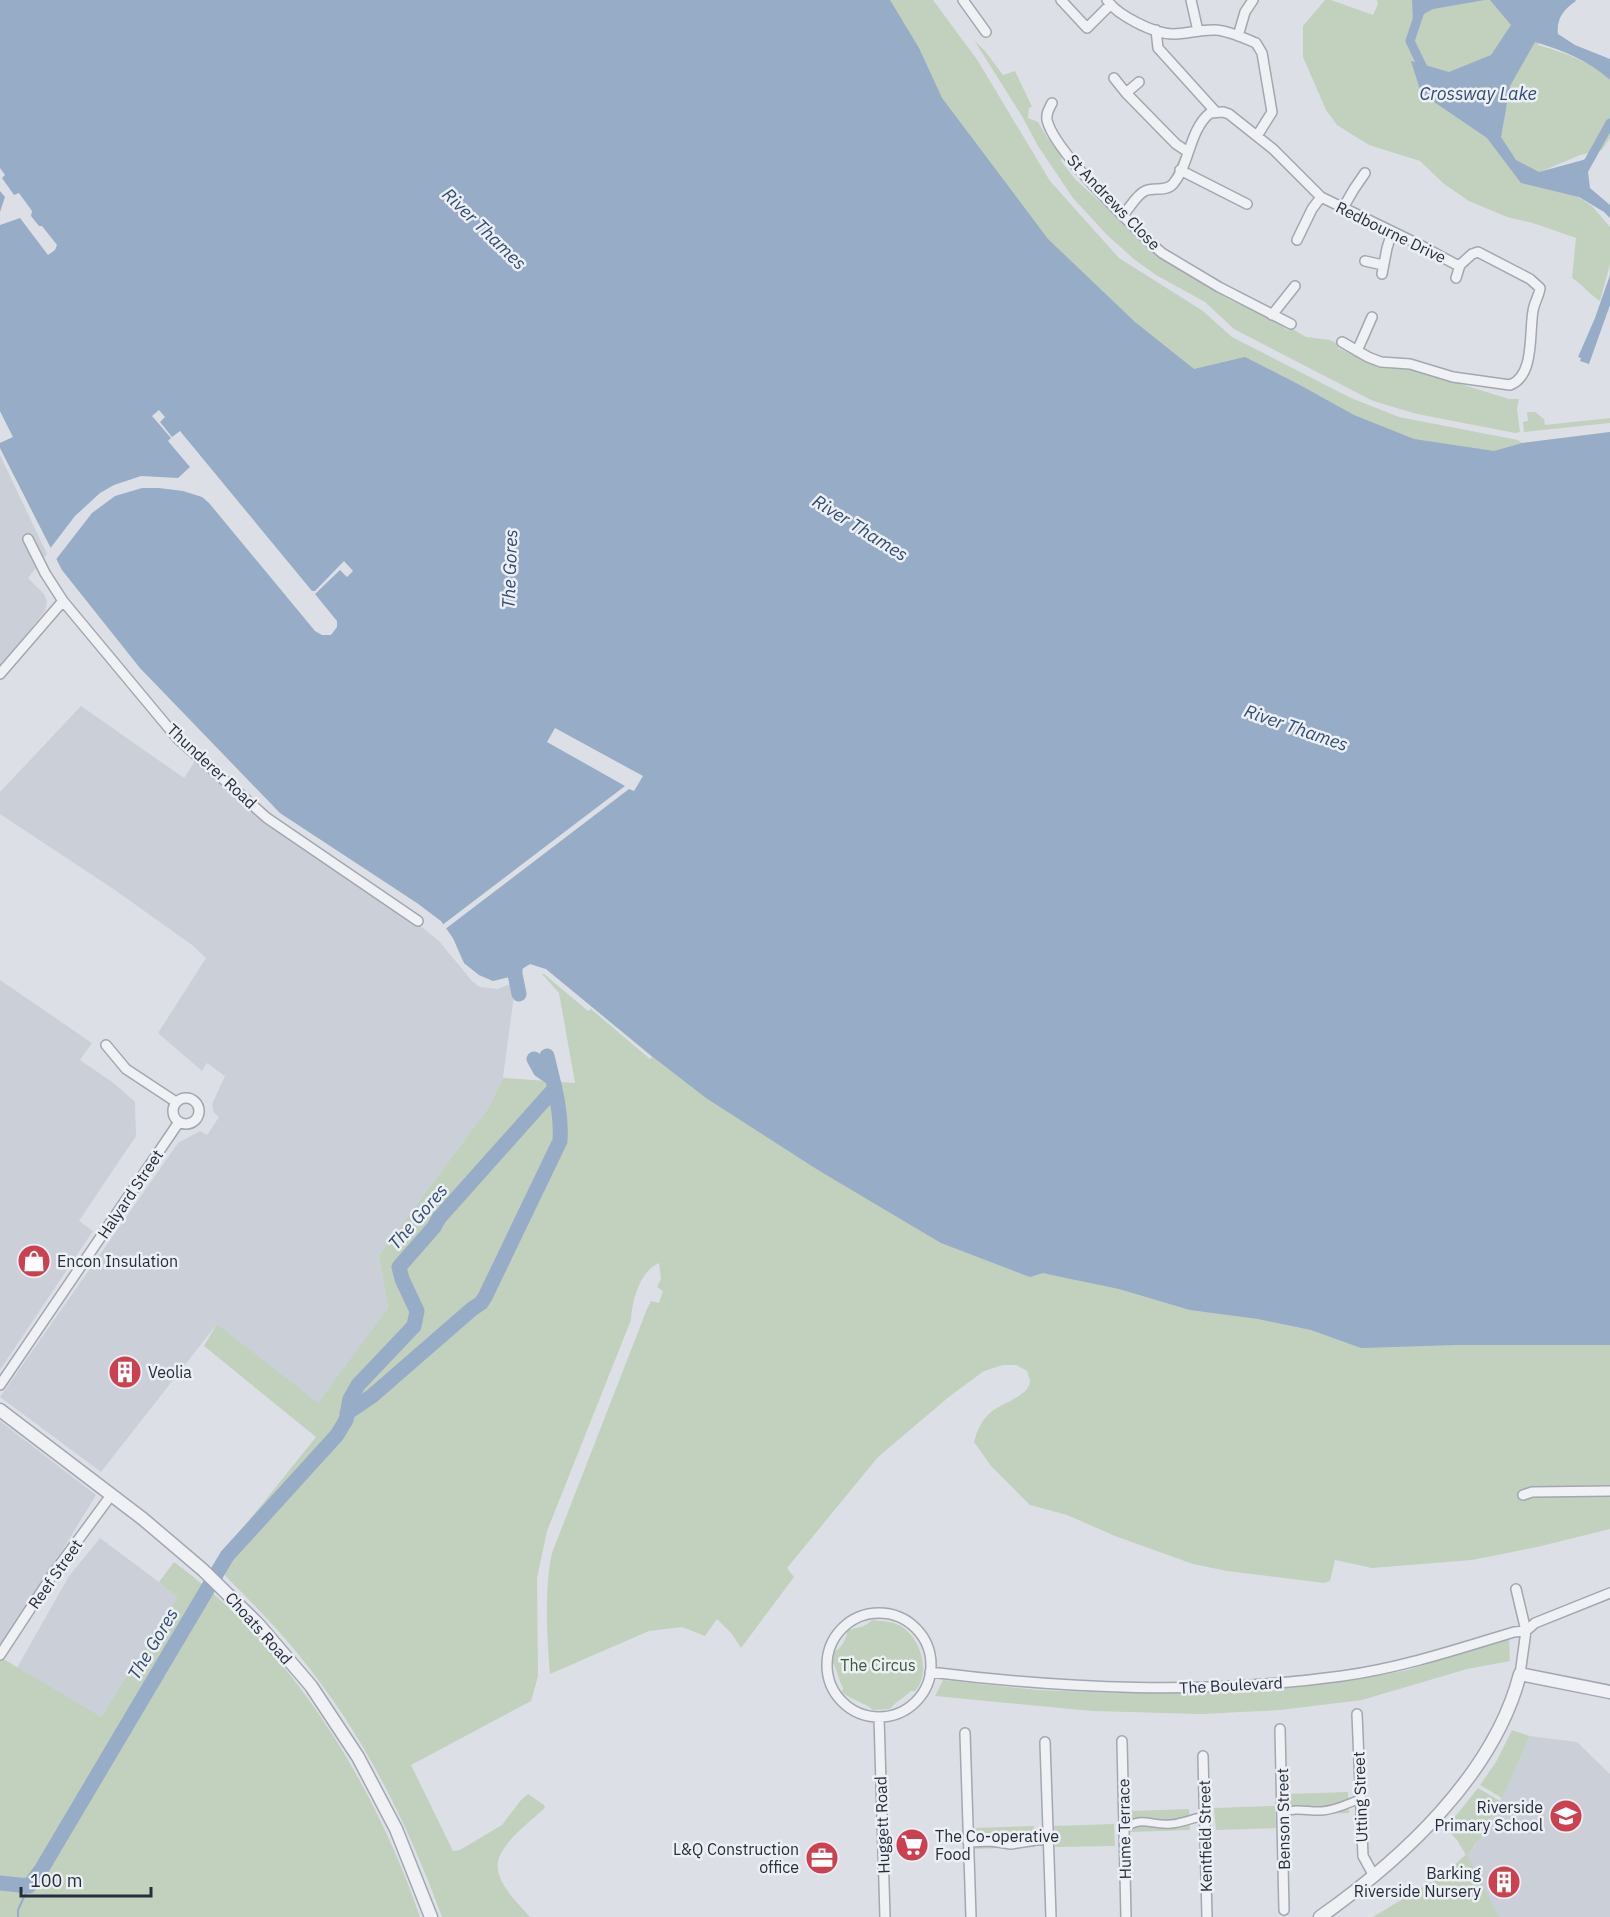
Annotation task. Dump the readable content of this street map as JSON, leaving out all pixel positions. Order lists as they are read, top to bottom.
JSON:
{
  "streets": {
    "street": [
      "St Andrews Close",
      "Redbourne Drive",
      "Thunderer Road",
      "Halyard Street",
      "Reef Street",
      "Choats Road",
      "The Boulevard",
      "Utting Street",
      "Benson Street",
      "Huggett Road",
      "Hume Terrace",
      "Kentfield Street"
    ]
  },
  "crossings": [
    ["Reef Street", "Choats Road"],
    ["The Boulevard", "Huggett Road"]
  ],
  "water": ["Crossway Lake", "River Thames", "The Gores"],
  "parks": ["The Circus"],
  "places": {
    "shop": ["Encon Insulation"],
    "building": ["Veolia", "Barking Riverside Nursery"],
    "school or university": ["Riverside Primary School"],
    "supermarket": ["The Co-operative Food"],
    "office": ["L&Q Construction office"]
  },
  "scale_bar": "100 m"
}
